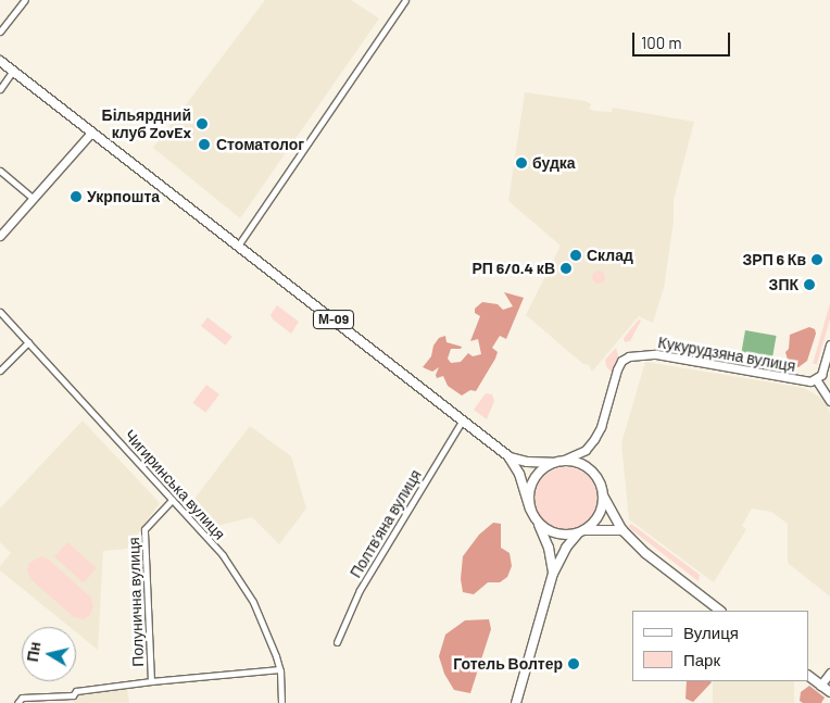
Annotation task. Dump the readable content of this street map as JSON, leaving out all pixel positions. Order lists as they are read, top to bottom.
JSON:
{
  "streets": {
    "main road": ["М-09", "Кукурудзяна вулиця"],
    "street": ["Чигиринська вулиця", "Полтвʼяна вулиця", "Полунична вулиця"]
  },
  "crossings": [
    ["М-09", "Кукурудзяна вулиця"],
    ["М-09", "Полтвʼяна вулиця"],
    ["Чигиринська вулиця", "Полунична вулиця"]
  ],
  "places": [
    "Більярдний клуб ZovEx",
    "Стоматолог",
    "будка",
    "Укрпошта",
    "Склад",
    "ЗРП 6 Кв",
    "РП 6/0.4 кВ",
    "ЗПК",
    "Готель Волтер"
  ],
  "legend": ["Вулиця", "Парк"],
  "scale_bar": "100 m",
  "north": "left"
}
